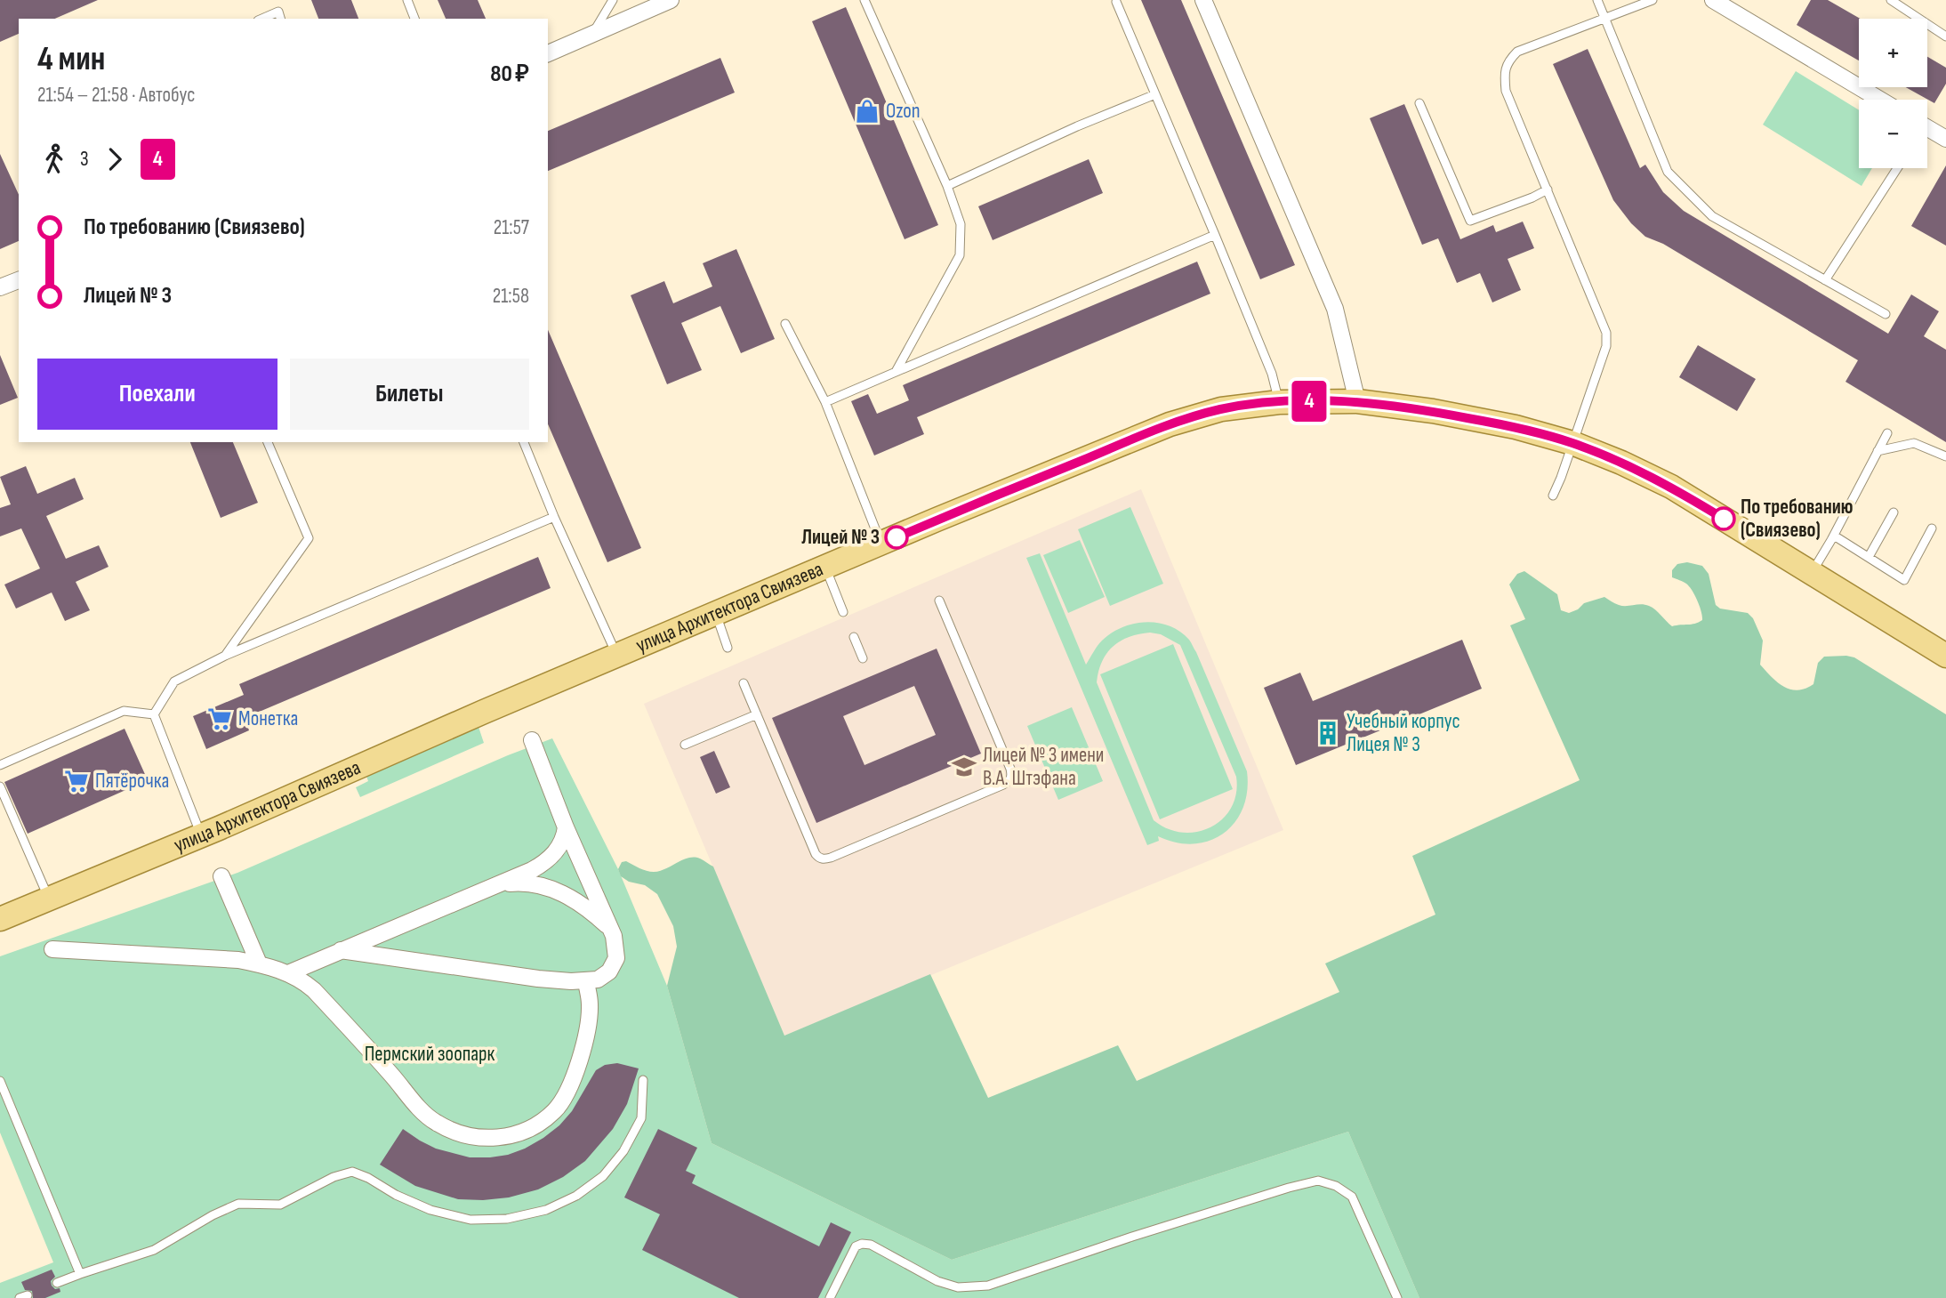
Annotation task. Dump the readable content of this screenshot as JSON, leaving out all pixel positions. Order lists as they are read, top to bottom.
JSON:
{
  "streets": {
    "main road": ["улица Архитектора Свиязева"]
  },
  "parks": ["Пермский зоопарк"],
  "places": {
    "shop": ["Ozon"],
    "other": ["По требованию (Свиязево)", "Лицей № 3"],
    "supermarket": ["Монетка", "Пятёрочка"],
    "building": ["Учебный корпус Лицея № 3"],
    "school or university": ["Лицей № 3 имени В.А. Штэфана"]
  },
  "lines": ["bus line 4"],
  "page": {
    "on_map": "4",
    "map_buttons": ["+", "−"],
    "heading": ["4 мин", "21:54 – 21:58 · Автобус", "80 ₽"],
    "legs": ["3", "4"],
    "list": [
      {
        "name": "По требованию (Свиязево)",
        "value": "21:57"
      },
      {
        "name": "Лицей № 3",
        "value": "21:58"
      }
    ],
    "buttons": ["Поехали", "Билеты"]
  }
}
